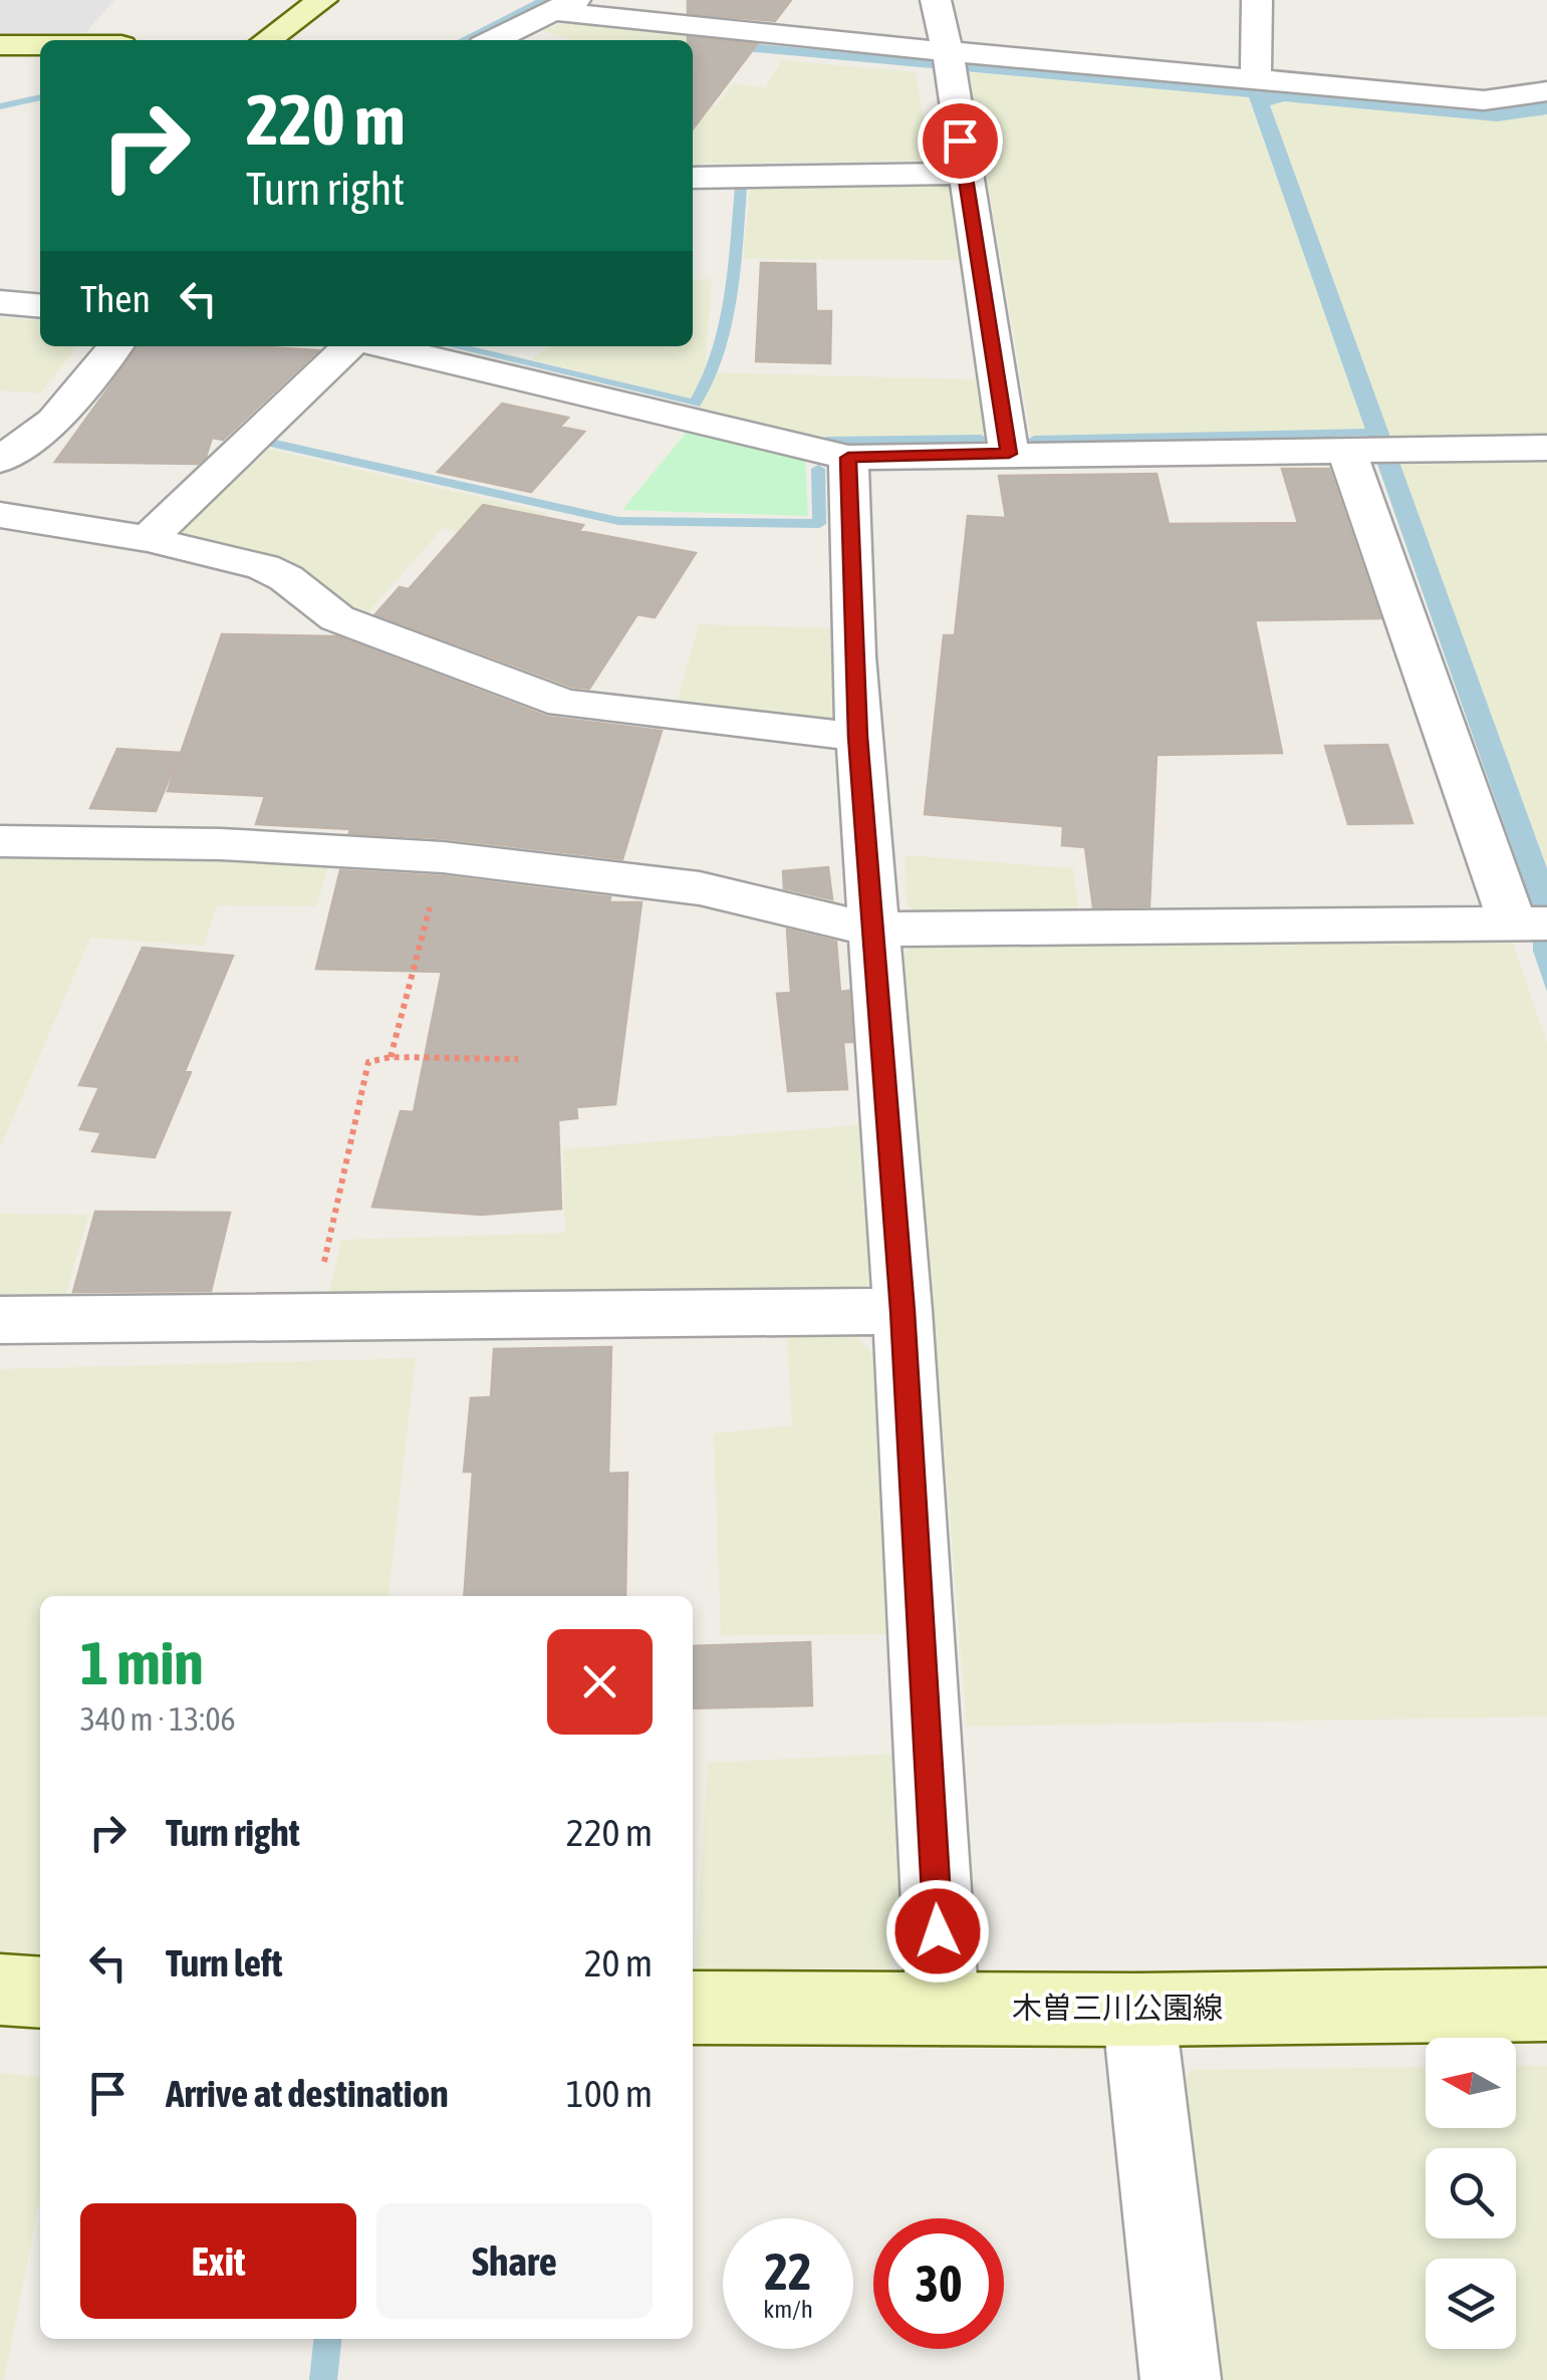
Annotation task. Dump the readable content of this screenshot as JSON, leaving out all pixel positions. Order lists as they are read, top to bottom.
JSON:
{
  "streets": {
    "main road": ["木曽三川公園線"]
  },
  "north": "left",
  "page": {
    "turn": ["220 m", "Turn right"],
    "then": "Then",
    "heading": ["1 min", "340 m · 13:06"],
    "list": [
      {
        "name": "Turn right",
        "value": "220 m"
      },
      {
        "name": "Turn left",
        "value": "20 m"
      },
      {
        "name": "Arrive at destination",
        "value": "100 m"
      }
    ],
    "buttons": ["Exit", "Share"],
    "speed": "22 km/h",
    "limit": "30"
  }
}
